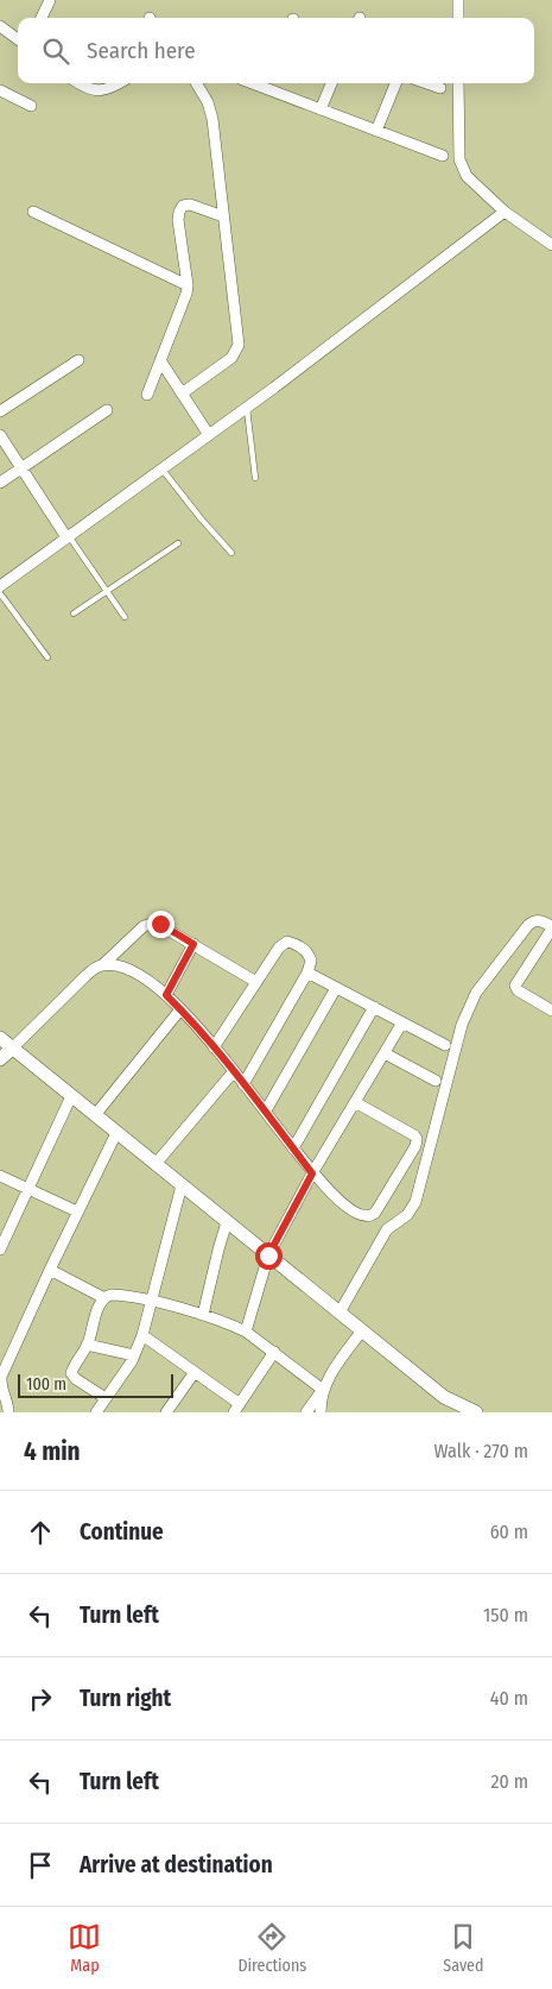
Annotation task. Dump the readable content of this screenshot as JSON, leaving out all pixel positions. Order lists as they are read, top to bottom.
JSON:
{
  "scale_bar": "100 m",
  "page": {
    "search": "Search here",
    "scale": "100 m",
    "heading": ["4 min", "Walk · 270 m"],
    "list": [
      ["Continue", "60 m"],
      ["Turn left", "150 m"],
      ["Turn right", "40 m"],
      ["Turn left", "20 m"],
      "Arrive at destination"
    ],
    "nav": ["Map", "Directions", "Saved"]
  }
}
